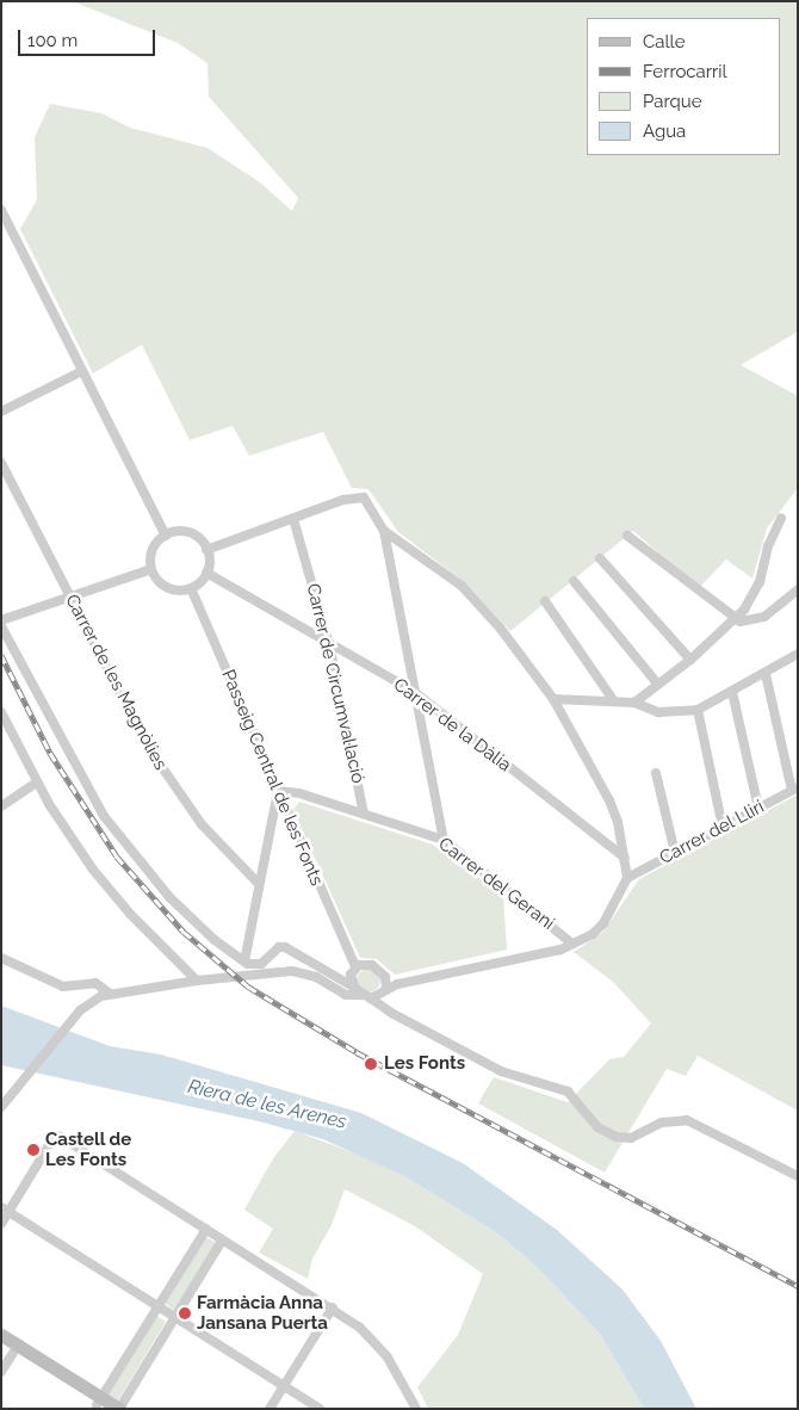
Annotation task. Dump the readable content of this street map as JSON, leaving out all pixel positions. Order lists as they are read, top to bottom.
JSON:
{
  "streets": {
    "street": [
      "Carrer de les Magnòlies",
      "Carrer de Circumval·lació",
      "Carrer de la Dàlia",
      "Passeig Central de les Fonts",
      "Carrer del Lliri",
      "Carrer del Gerani"
    ]
  },
  "crossings": [
    ["Carrer de Circumval·lació", "Carrer de la Dàlia"],
    ["Carrer de Circumval·lació", "Carrer del Gerani"],
    ["Carrer de la Dàlia", "Passeig Central de les Fonts"],
    ["Passeig Central de les Fonts", "Carrer del Gerani"]
  ],
  "water": ["Riera de les Arenes"],
  "places": ["Les Fonts", "Castell de Les Fonts", "Farmàcia Anna Jansana Puerta"],
  "legend": [
    "Calle",
    "Ferrocarril",
    "Parque",
    "Agua"
  ],
  "scale_bar": "100 m"
}
